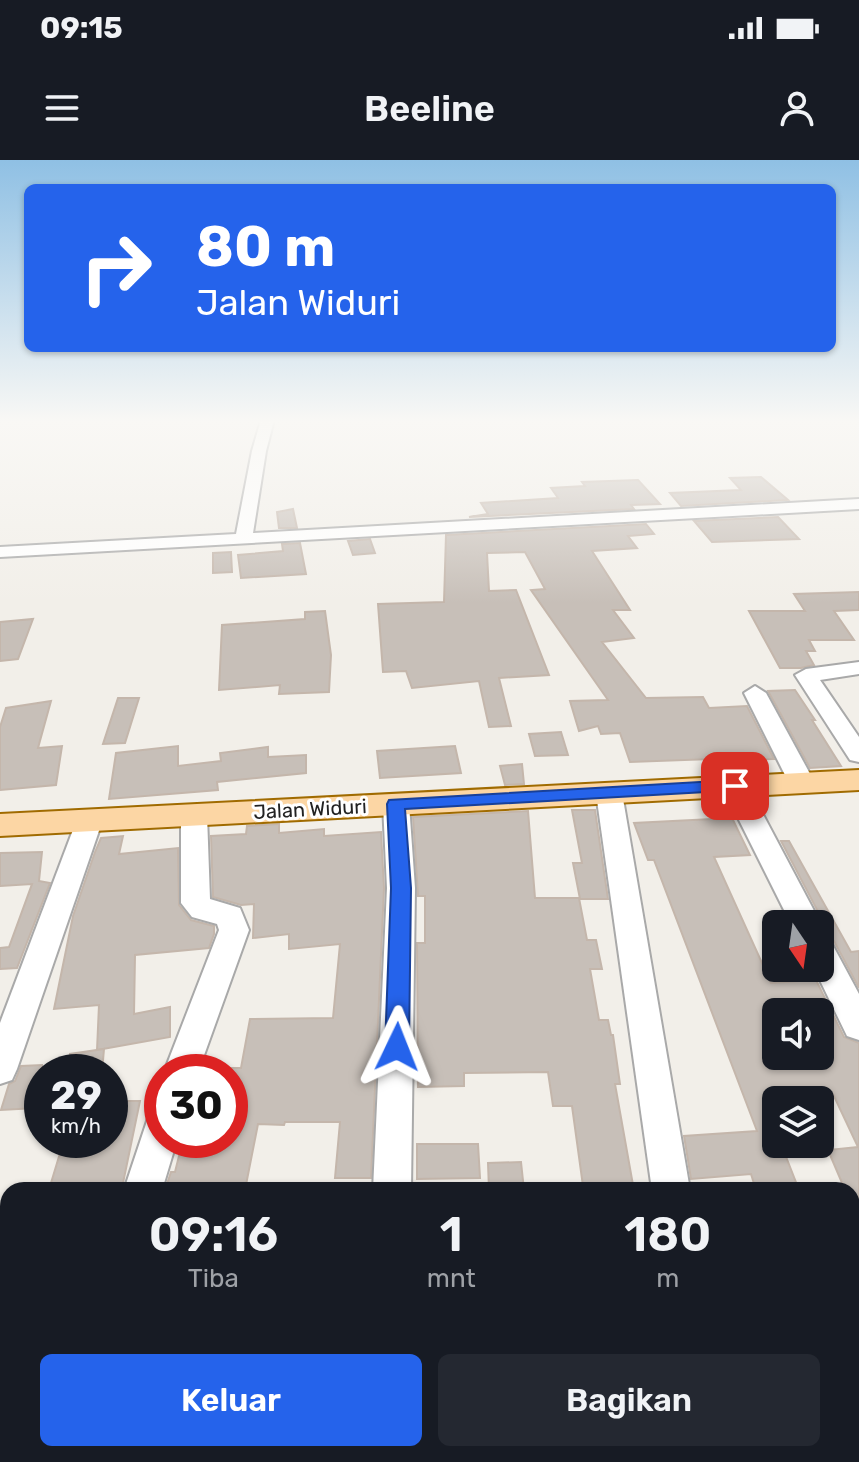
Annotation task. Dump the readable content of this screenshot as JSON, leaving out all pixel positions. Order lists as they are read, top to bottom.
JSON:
{
  "streets": {
    "main road": ["Jalan Widuri"]
  },
  "north": "bottom",
  "page": {
    "status": "09:15",
    "header": "Beeline",
    "turn": ["80 m", "Jalan Widuri"],
    "speed": "29 km/h",
    "limit": "30",
    "eta": [
      "09:16",
      "Tiba",
      "1",
      "mnt",
      "180",
      "m"
    ],
    "buttons": ["Keluar", "Bagikan"]
  }
}
